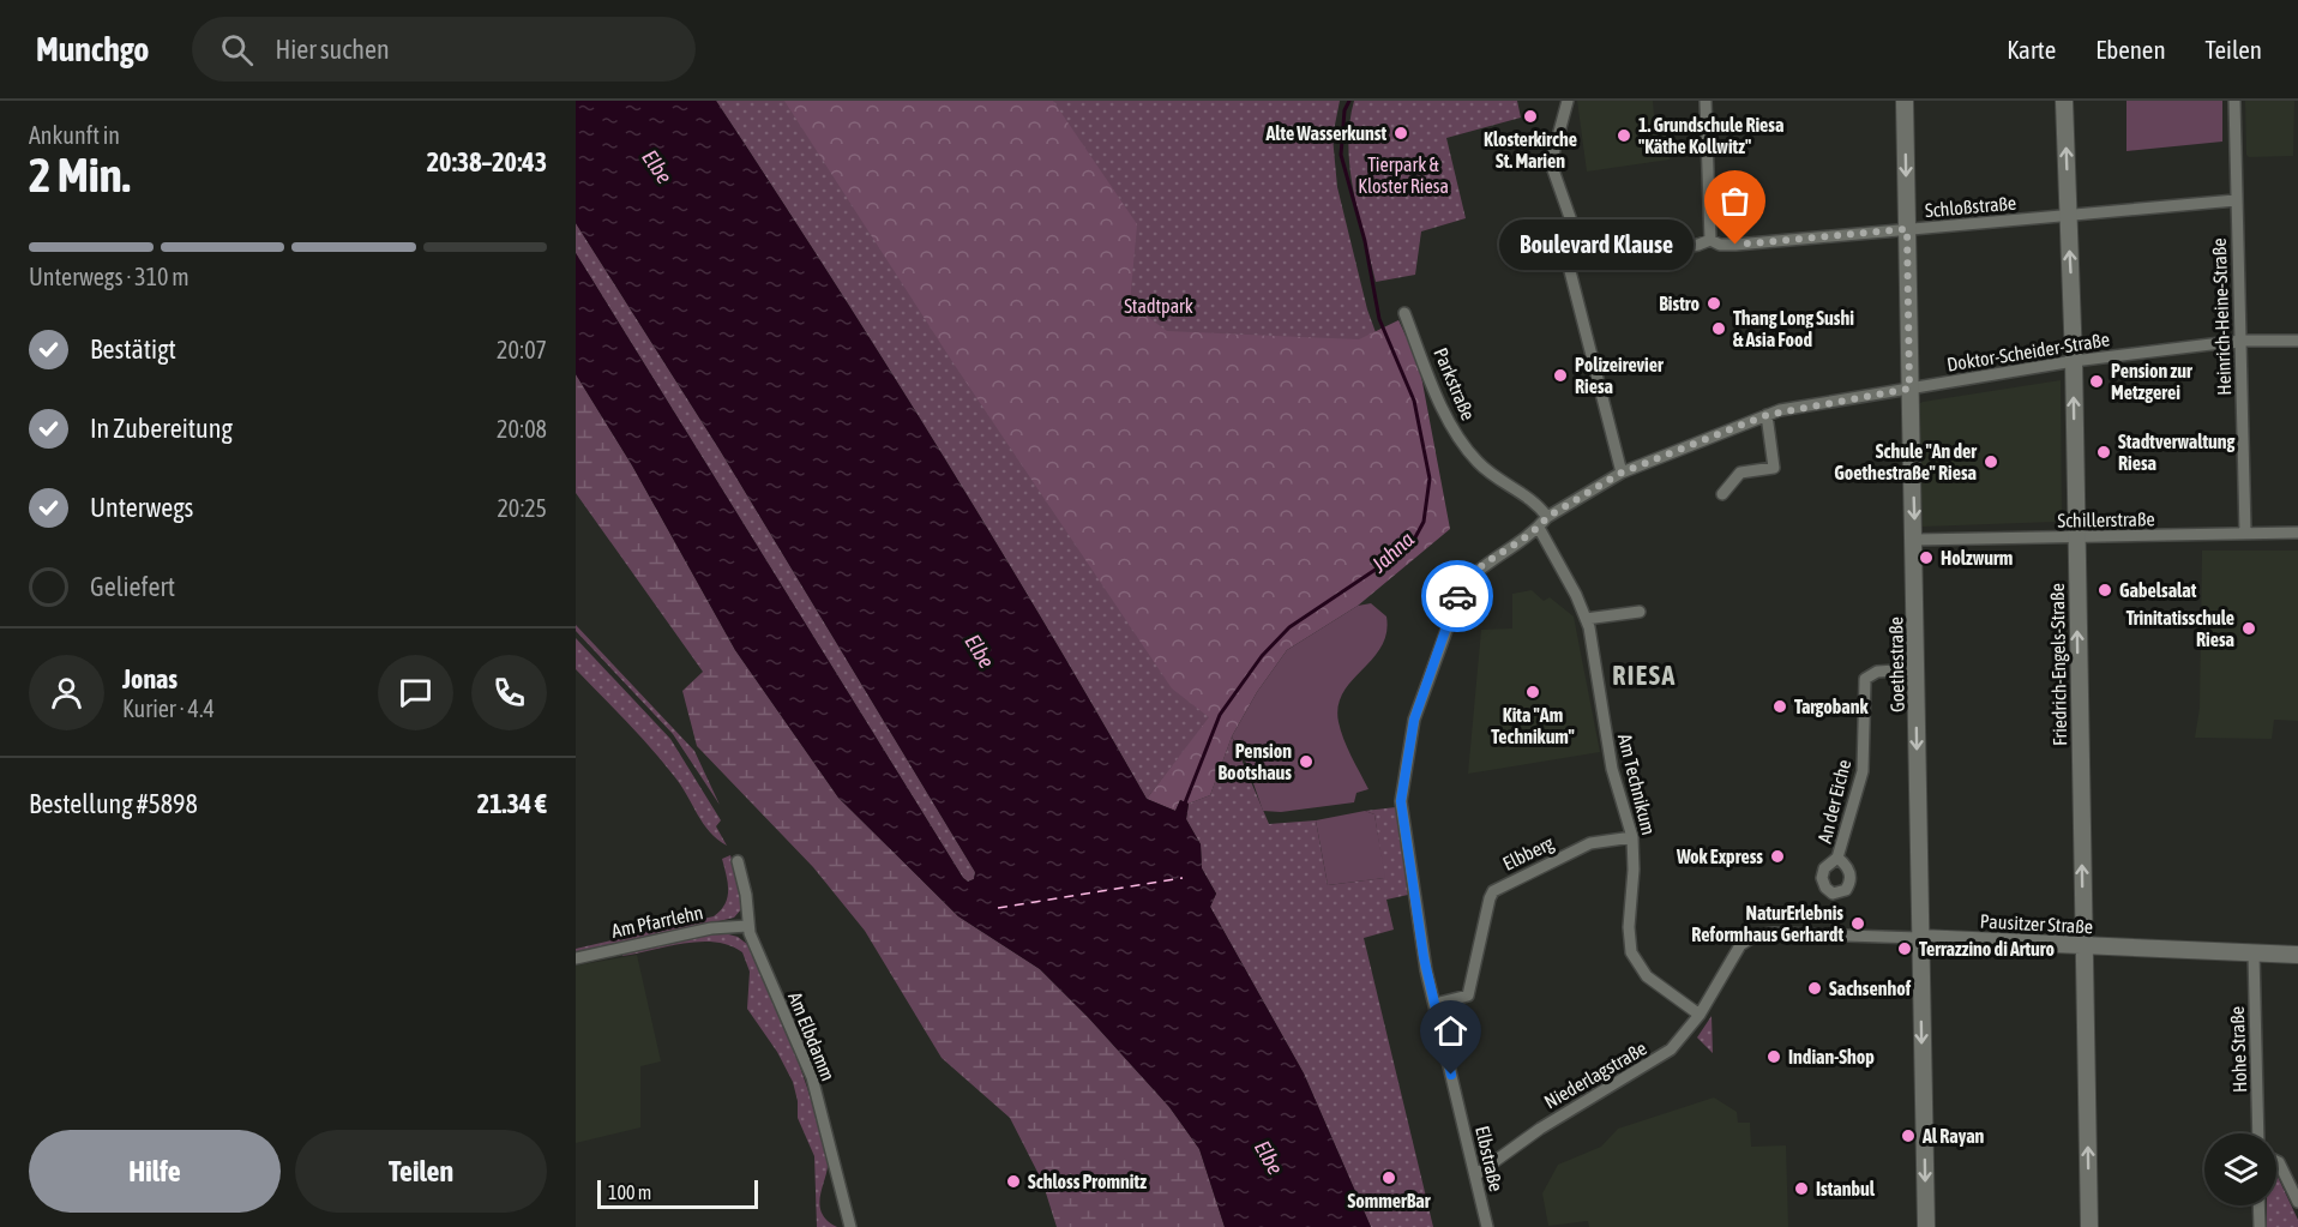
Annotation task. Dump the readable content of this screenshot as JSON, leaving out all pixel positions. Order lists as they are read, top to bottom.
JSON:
{
  "streets": {
    "main road": ["Goethestraße", "Friedrich-Engels-Straße", "Pausitzer Straße"],
    "street": [
      "Schloßstraße",
      "Heinrich-Heine-Straße",
      "Doktor-Scheider-Straße",
      "Parkstraße",
      "Schillerstraße",
      "Am Technikum",
      "An der Eiche",
      "Elbberg",
      "Am Pfarrlehn",
      "Am Elbdamm",
      "Hohe Straße",
      "Niederlagstraße",
      "Elbstraße"
    ]
  },
  "crossings": [
    ["Schloßstraße", "Heinrich-Heine-Straße"],
    ["Schloßstraße", "Goethestraße"],
    ["Schloßstraße", "Friedrich-Engels-Straße"],
    ["Heinrich-Heine-Straße", "Doktor-Scheider-Straße"],
    ["Heinrich-Heine-Straße", "Schillerstraße"],
    ["Doktor-Scheider-Straße", "Goethestraße"],
    ["Doktor-Scheider-Straße", "Friedrich-Engels-Straße"],
    ["Schillerstraße", "Goethestraße"],
    ["Schillerstraße", "Friedrich-Engels-Straße"],
    ["Goethestraße", "An der Eiche"],
    ["Goethestraße", "Pausitzer Straße"],
    ["Friedrich-Engels-Straße", "Pausitzer Straße"],
    ["Am Technikum", "Elbberg"],
    ["Am Technikum", "Niederlagstraße"],
    ["Am Technikum", "Elbstraße"],
    ["Elbberg", "Elbstraße"],
    ["Am Pfarrlehn", "Am Elbdamm"],
    ["Pausitzer Straße", "Hohe Straße"],
    ["Pausitzer Straße", "Niederlagstraße"],
    ["Niederlagstraße", "Elbstraße"]
  ],
  "one_way": ["Goethestraße", "Friedrich-Engels-Straße"],
  "districts": ["RIESA"],
  "water": ["Elbe", "Jahna"],
  "parks": ["Tierpark & Kloster Riesa", "Stadtpark"],
  "places": [
    "Klosterkirche St. Marien",
    "Alte Wasserkunst",
    "1. Grundschule Riesa \"Käthe Kollwitz\"",
    "Boulevard Klause",
    "Bistro",
    "Thang Long Sushi & Asia Food",
    "Polizeirevier Riesa",
    "Pension zur Metzgerei",
    "Stadtverwaltung Riesa",
    "Schule \"An der Goethestraße\" Riesa",
    "Holzwurm",
    "Gabelsalat",
    "Trinitatisschule Riesa",
    "Kita \"Am Technikum\"",
    "Targobank",
    "Pension Bootshaus",
    "Wok Express",
    "NaturErlebnis Reformhaus Gerhardt",
    "Terrazzino di Arturo",
    "Sachsenhof",
    "Indian-Shop",
    "Al Rayan",
    "SommerBar",
    "Schloss Promnitz",
    "Istanbul"
  ],
  "scale_bar": "100 m",
  "page": {
    "header": "Munchgo",
    "search": "Hier suchen",
    "nav": ["Karte", "Ebenen", "Teilen"],
    "heading": ["2 Min.", "Ankunft in", "20:38–20:43"],
    "panel": [
      "Jonas",
      "Kurier · 4.4",
      "Bestellung #5898",
      "21.34 €"
    ],
    "bubble": "Boulevard Klause",
    "bar": "Unterwegs · 310 m",
    "list": [
      ["Bestätigt", "20:07"],
      ["In Zubereitung", "20:08"],
      ["Unterwegs", "20:25"],
      "Geliefert"
    ],
    "buttons": ["Hilfe", "Teilen"],
    "scale": "100 m"
  }
}
